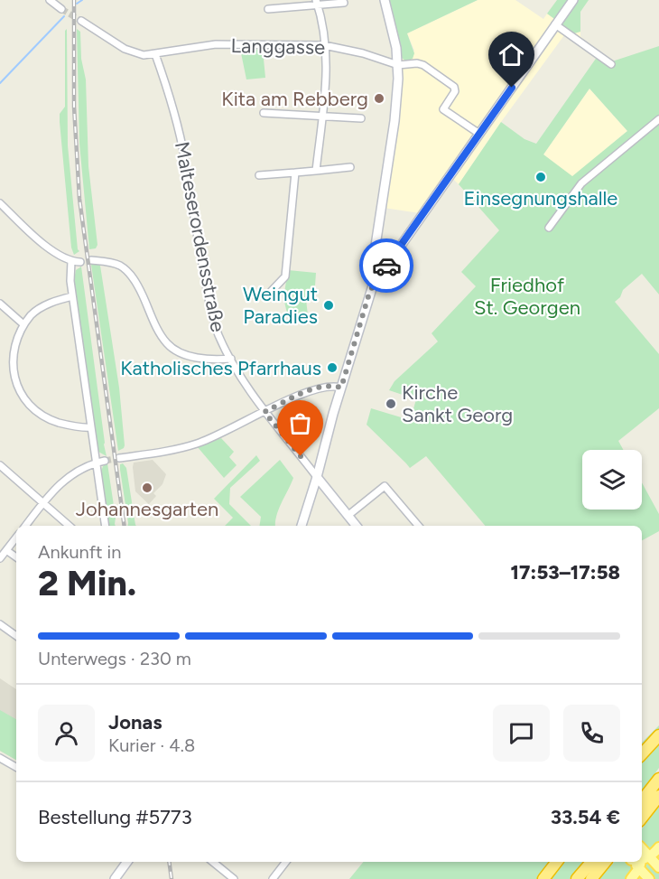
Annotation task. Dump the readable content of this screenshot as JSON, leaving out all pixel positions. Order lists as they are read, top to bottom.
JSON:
{
  "streets": {
    "street": ["Langgasse", "Malteserordensstraße"]
  },
  "crossings": [
    ["Langgasse", "Malteserordensstraße"]
  ],
  "parks": ["Friedhof St. Georgen"],
  "places": [
    "Kita am Rebberg",
    "Einsegnungshalle",
    "Weingut Paradies",
    "Katholisches Pfarrhaus",
    "Kirche Sankt Georg",
    "Johannesgarten"
  ],
  "page": {
    "heading": ["2 Min.", "Ankunft in", "17:53–17:58"],
    "panel": [
      "Jonas",
      "Kurier · 4.8",
      "Bestellung #5773",
      "33.54 €"
    ],
    "bar": "Unterwegs · 230 m"
  }
}
